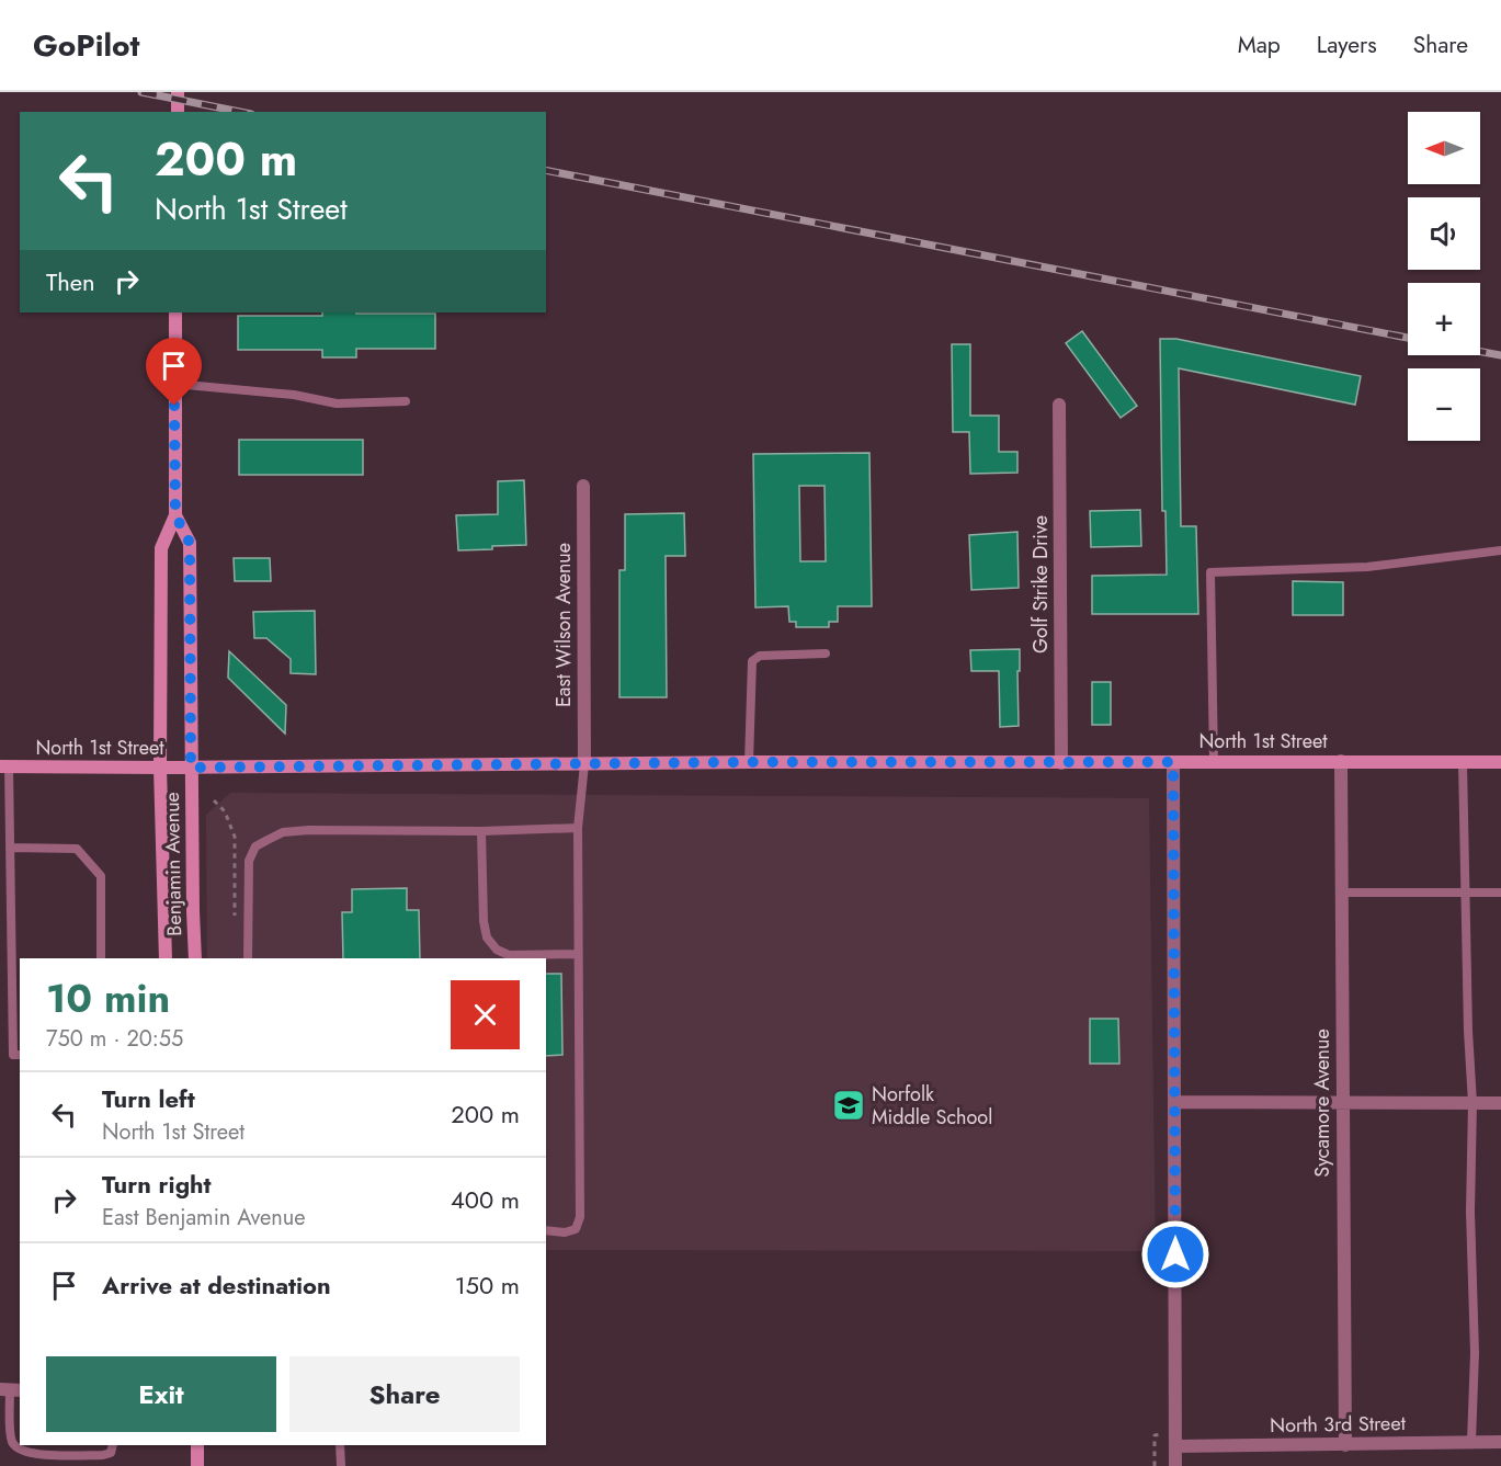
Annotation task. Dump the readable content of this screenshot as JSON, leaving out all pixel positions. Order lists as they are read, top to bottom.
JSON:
{
  "streets": {
    "main road": ["North 1st Street", "Benjamin Avenue"],
    "street": [
      "Golf Strike Drive",
      "East Wilson Avenue",
      "Sycamore Avenue",
      "North 3rd Street"
    ]
  },
  "crossings": [
    ["Golf Strike Drive", "North 1st Street"],
    ["East Wilson Avenue", "North 1st Street"],
    ["North 1st Street", "Benjamin Avenue"],
    ["North 1st Street", "Sycamore Avenue"],
    ["Sycamore Avenue", "North 3rd Street"]
  ],
  "places": {
    "school or university": ["Norfolk Middle School"]
  },
  "north": "left",
  "page": {
    "header": "GoPilot",
    "nav": ["Map", "Layers", "Share"],
    "map_buttons": ["+", "−"],
    "turn": ["200 m", "North 1st Street"],
    "then": "Then",
    "heading": ["10 min", "750 m · 20:55"],
    "list": [
      {
        "name": "Turn left",
        "note": "North 1st Street",
        "value": "200 m"
      },
      {
        "name": "Turn right",
        "note": "East Benjamin Avenue",
        "value": "400 m"
      },
      {
        "name": "Arrive at destination",
        "value": "150 m"
      }
    ],
    "buttons": ["Exit", "Share"]
  }
}
